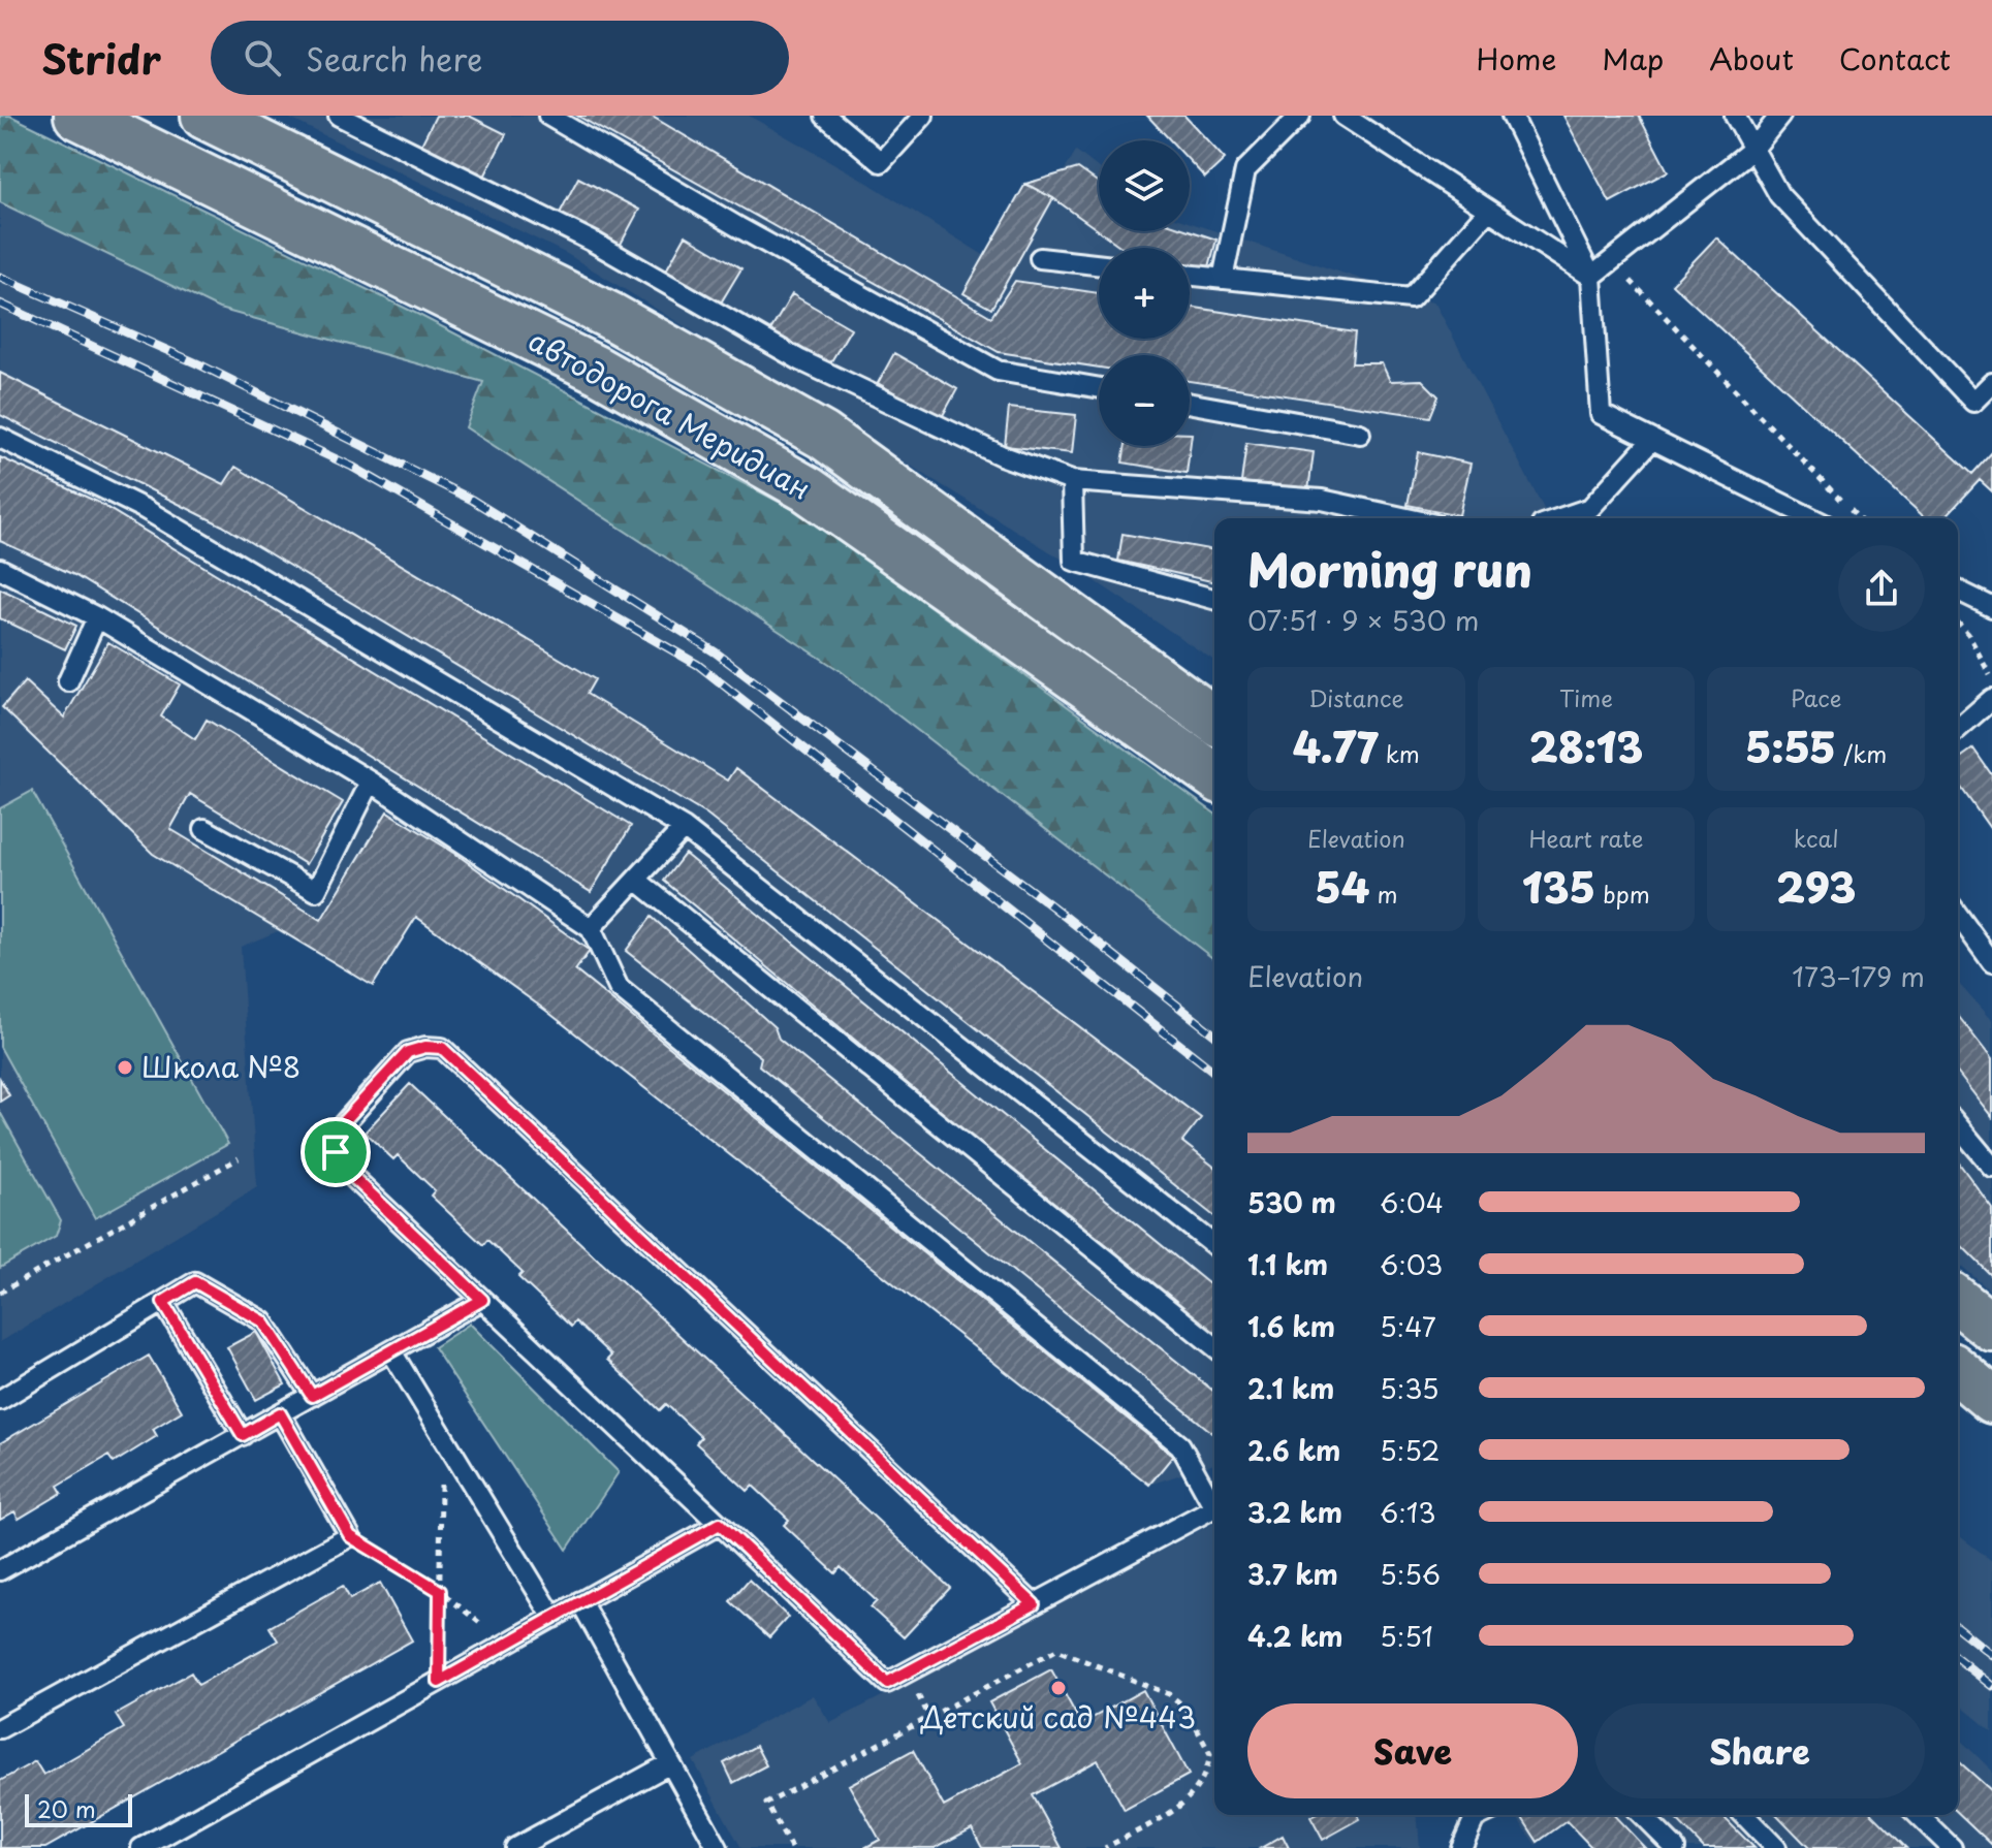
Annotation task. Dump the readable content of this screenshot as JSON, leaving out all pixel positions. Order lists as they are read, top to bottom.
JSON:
{
  "streets": {
    "main road": ["автодорога Меридиан"]
  },
  "places": ["Школа №8", "Детский сад №443"],
  "scale_bar": "20 m",
  "page": {
    "header": "Stridr",
    "search": "Search here",
    "nav": [
      "Home",
      "Map",
      "About",
      "Contact"
    ],
    "map_buttons": ["+", "−"],
    "heading": ["Morning run", "07:51 · 9 × 530 m"],
    "stats": [
      ["Distance", "4.77 km"],
      ["Time", "28:13"],
      ["Pace", "5:55 /km"],
      ["Elevation", "54 m"],
      ["Heart rate", "135 bpm"],
      ["kcal", "293"]
    ],
    "chart": ["Elevation", "173–179 m"],
    "list": [
      {
        "name": "530 m",
        "note": "6:04"
      },
      {
        "name": "1.1 km",
        "note": "6:03"
      },
      {
        "name": "1.6 km",
        "note": "5:47"
      },
      {
        "name": "2.1 km",
        "note": "5:35"
      },
      {
        "name": "2.6 km",
        "note": "5:52"
      },
      {
        "name": "3.2 km",
        "note": "6:13"
      },
      {
        "name": "3.7 km",
        "note": "5:56"
      },
      {
        "name": "4.2 km",
        "note": "5:51"
      }
    ],
    "buttons": ["Save", "Share"],
    "scale": "20 m"
  }
}
